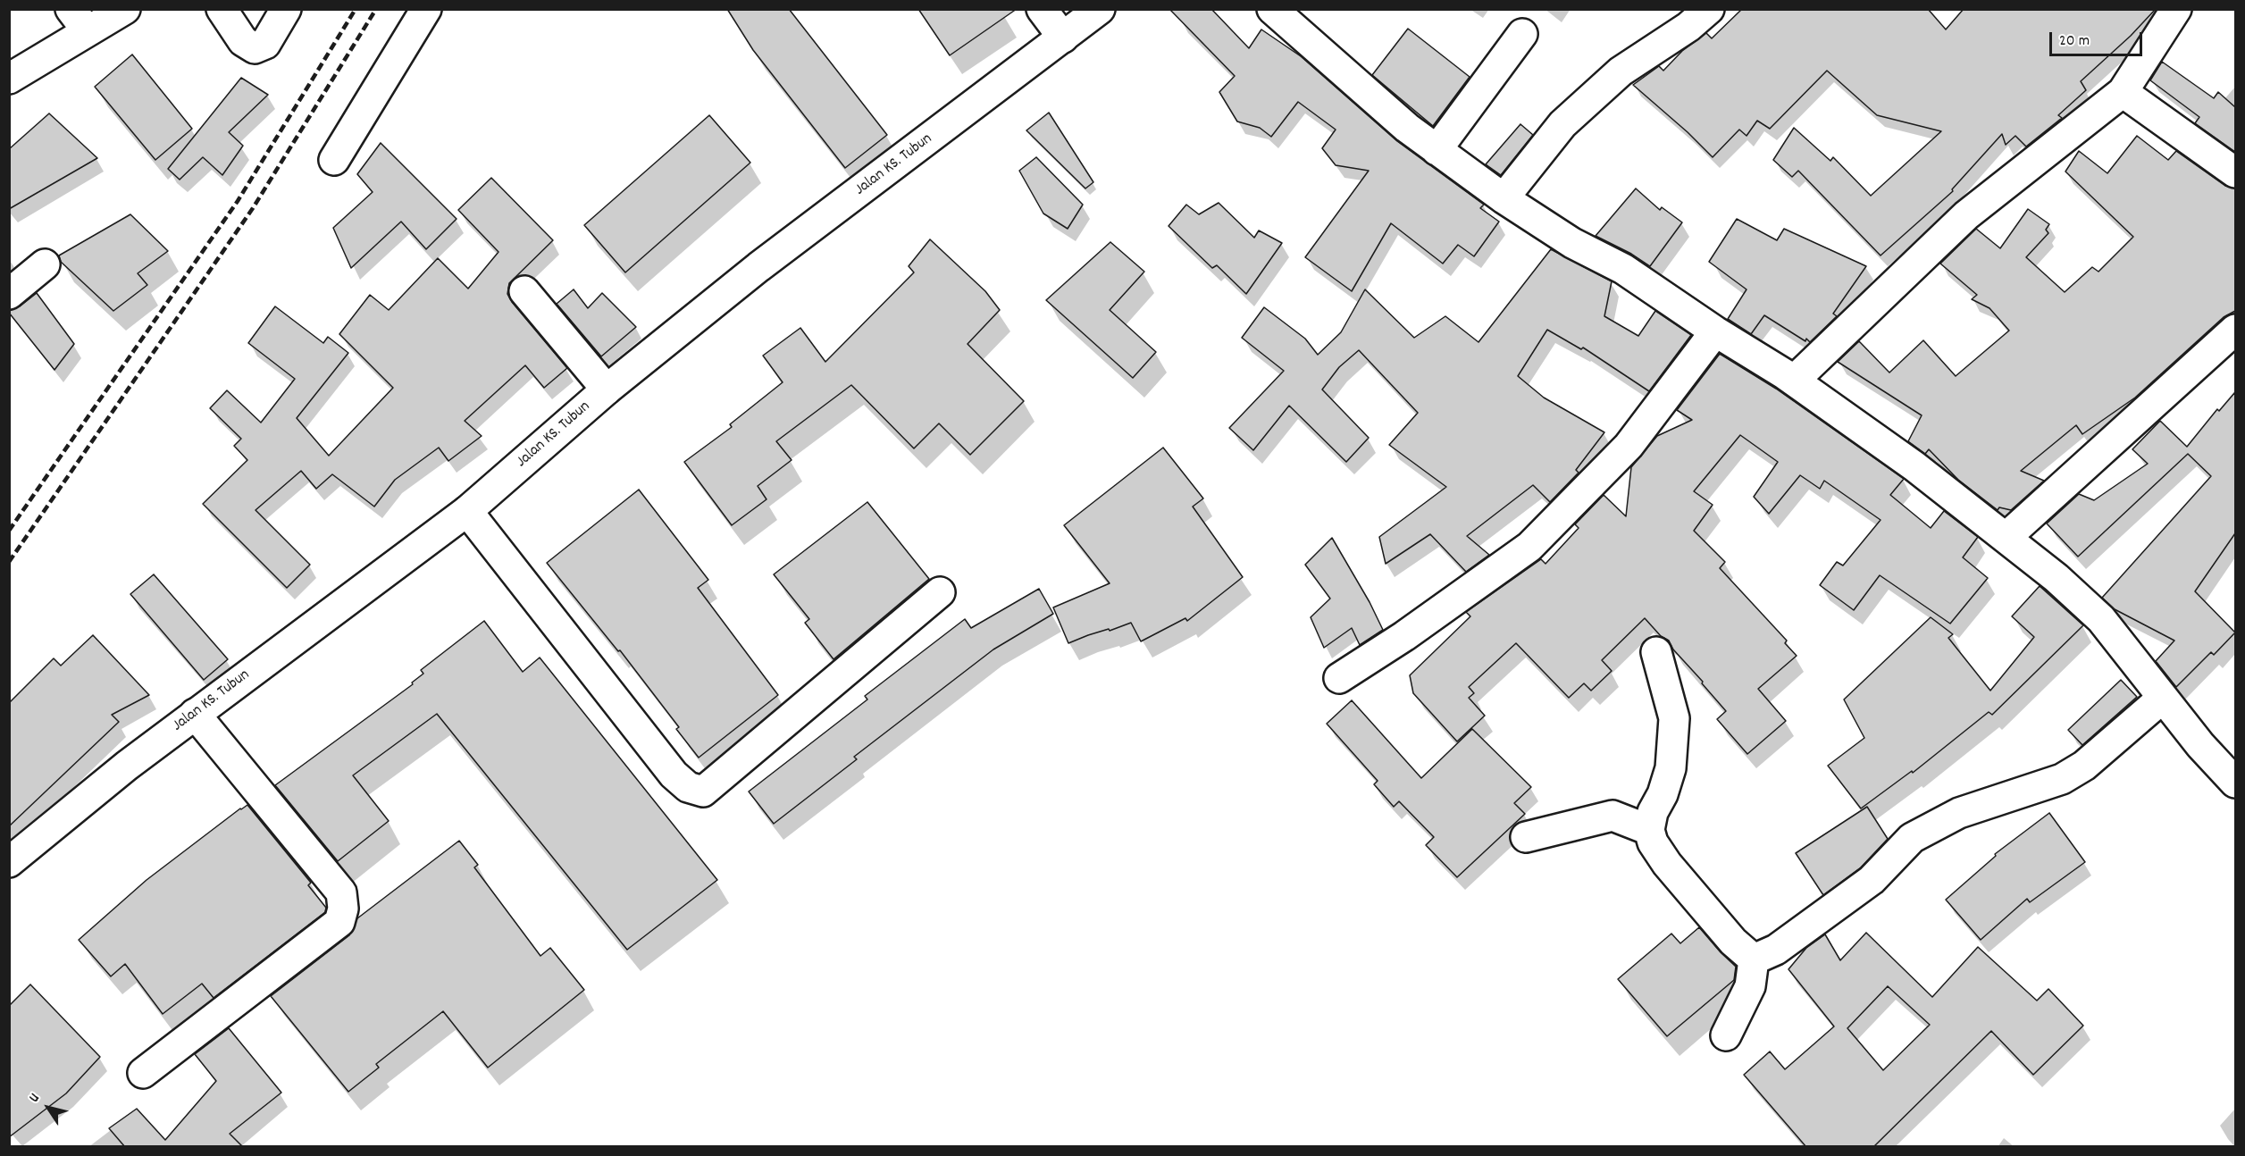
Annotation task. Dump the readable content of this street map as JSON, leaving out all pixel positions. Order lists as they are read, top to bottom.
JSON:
{
  "streets": {
    "street": ["Jalan KS. Tubun"]
  },
  "scale_bar": "20 m",
  "north": "top left"
}
